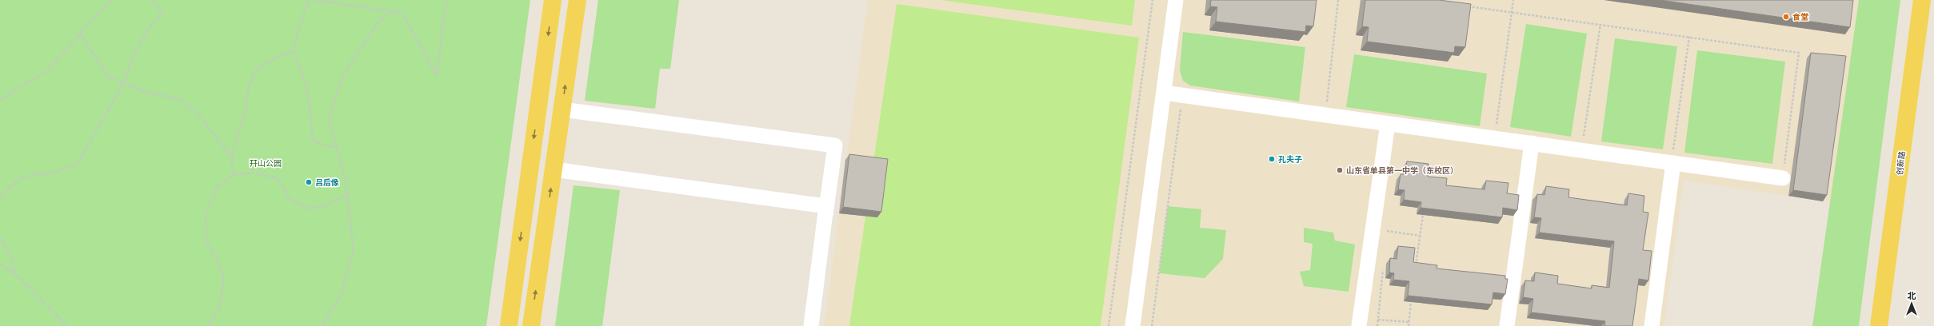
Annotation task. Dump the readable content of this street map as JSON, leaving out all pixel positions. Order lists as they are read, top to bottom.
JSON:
{
  "streets": {
    "main road": ["创新路"]
  },
  "parks": ["幵山公园"],
  "places": [
    "食堂",
    "孔夫子",
    "山东省单县第一中学（东校区）",
    "吕后像"
  ],
  "north": "top"
}
